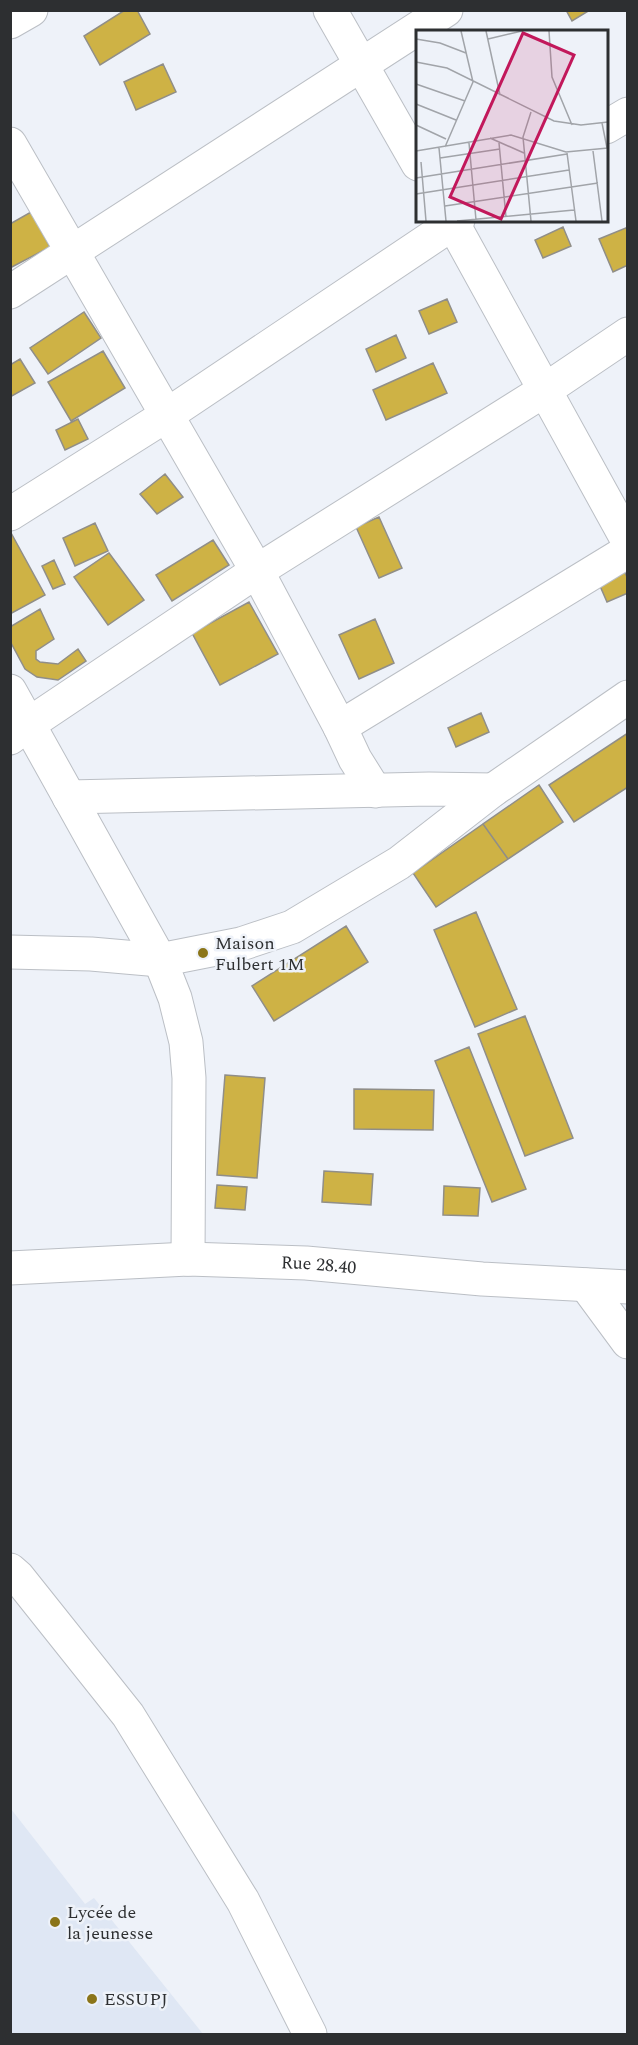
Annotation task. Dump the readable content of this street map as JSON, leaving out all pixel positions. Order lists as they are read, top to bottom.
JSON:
{
  "streets": {
    "street": ["Rue 28.40"]
  },
  "places": ["Maison Fulbert 1M", "Lycée de la jeunesse", "ESSUPJ"]
}
